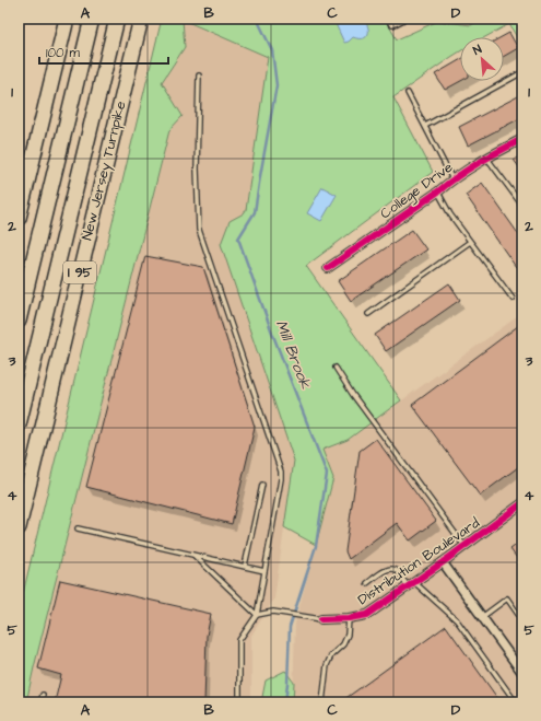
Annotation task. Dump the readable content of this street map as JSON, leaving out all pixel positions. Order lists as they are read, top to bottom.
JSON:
{
  "streets": {
    "highway": ["New Jersey Turnpike", "I 95"],
    "street": ["College Drive", "Distribution Boulevard"]
  },
  "water": ["Mill Brook"],
  "scale_bar": "100 m",
  "north": "top left",
  "grid": {
    "columns": [
      "A",
      "B",
      "C",
      "D"
    ],
    "rows": [
      "1",
      "2",
      "3",
      "4",
      "5"
    ]
  }
}
